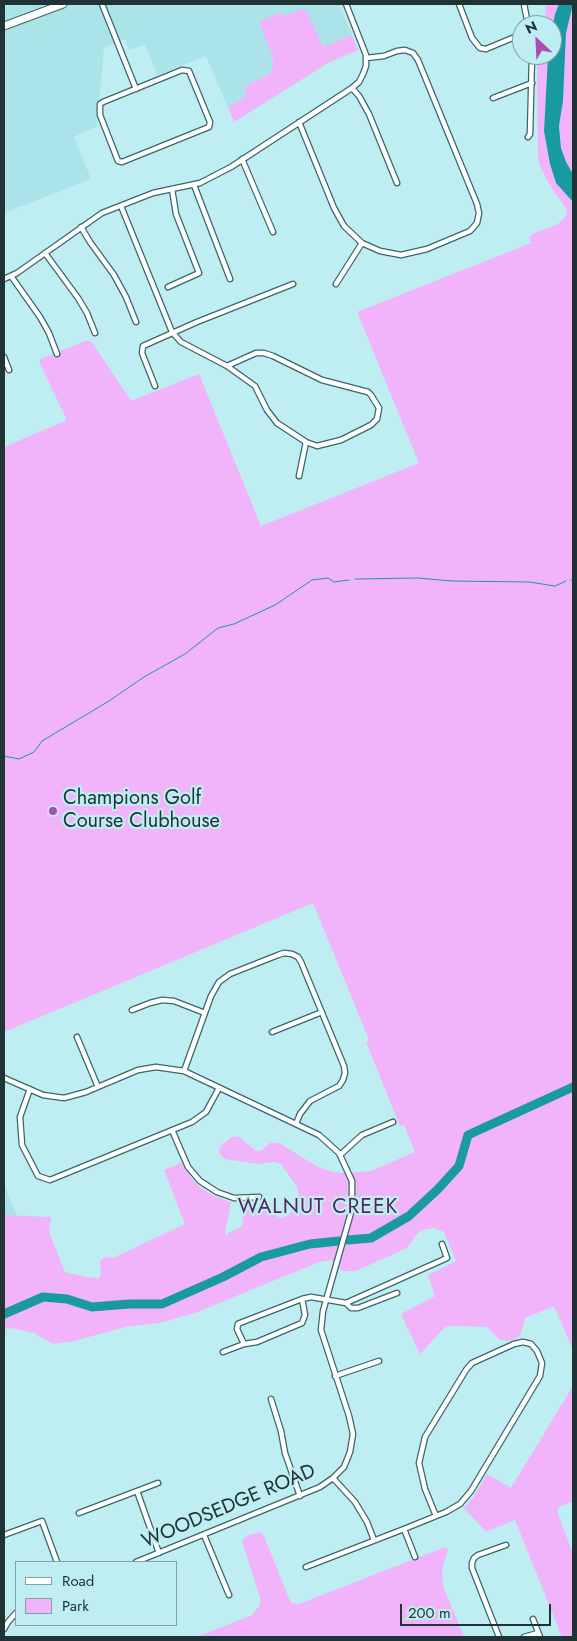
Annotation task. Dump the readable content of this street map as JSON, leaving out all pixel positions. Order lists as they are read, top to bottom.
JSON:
{
  "streets": {
    "street": ["WOODSEDGE ROAD"]
  },
  "districts": ["WALNUT CREEK"],
  "places": ["Champions Golf Course Clubhouse"],
  "legend": ["Road", "Park"],
  "scale_bar": "200 m",
  "north": "top left"
}
